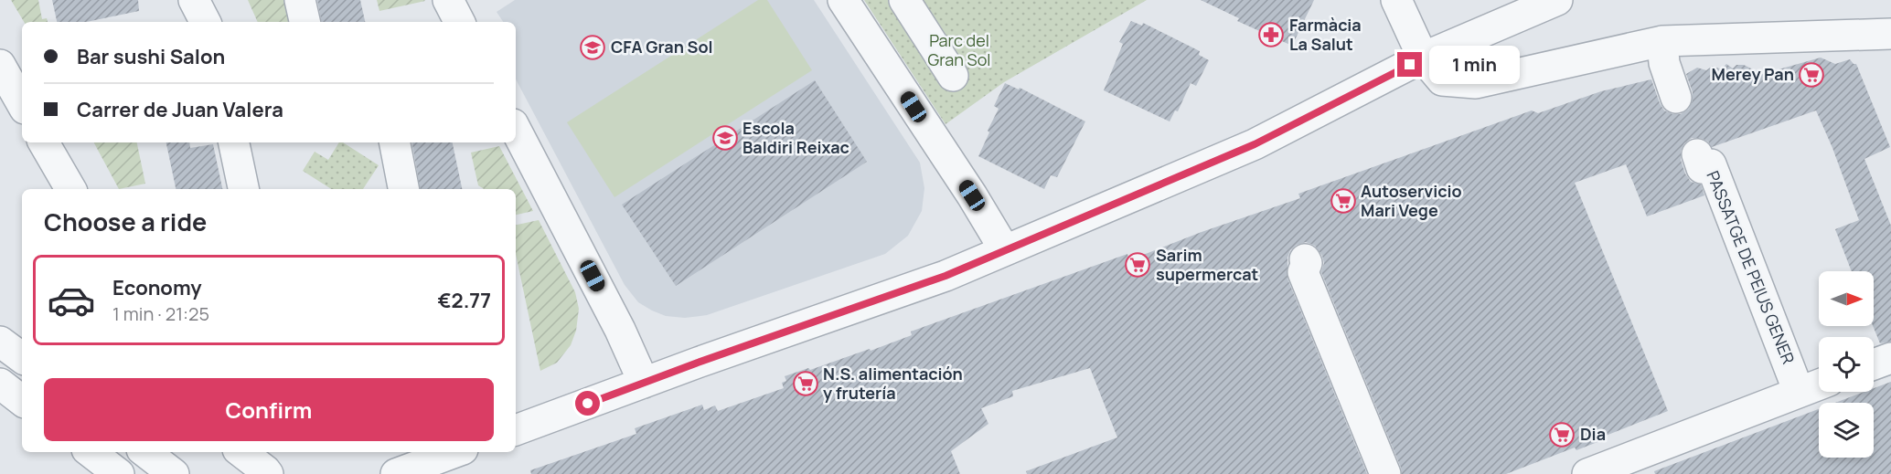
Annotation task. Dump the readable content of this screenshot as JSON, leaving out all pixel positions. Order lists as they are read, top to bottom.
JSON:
{
  "streets": {
    "street": ["PASSATGE DE PEIUS GENER"]
  },
  "parks": ["Parc del Gran Sol"],
  "places": {
    "pharmacy": ["Farmàcia La Salut"],
    "school or university": ["CFA Gran Sol", "Escola Baldiri Reixac"],
    "supermarket": [
      "Merey Pan",
      "Autoservicio Mari Vege",
      "Sarim supermercat",
      "N.S. alimentación y frutería",
      "Dia"
    ]
  },
  "north": "right",
  "page": {
    "banner": ["Bar sushi Salon", "Carrer de Juan Valera"],
    "bubble": "1 min",
    "heading": "Choose a ride",
    "list": [
      {
        "name": "Economy",
        "note": "1 min · 21:25",
        "value": "€2.77"
      }
    ],
    "buttons": "Confirm"
  }
}
